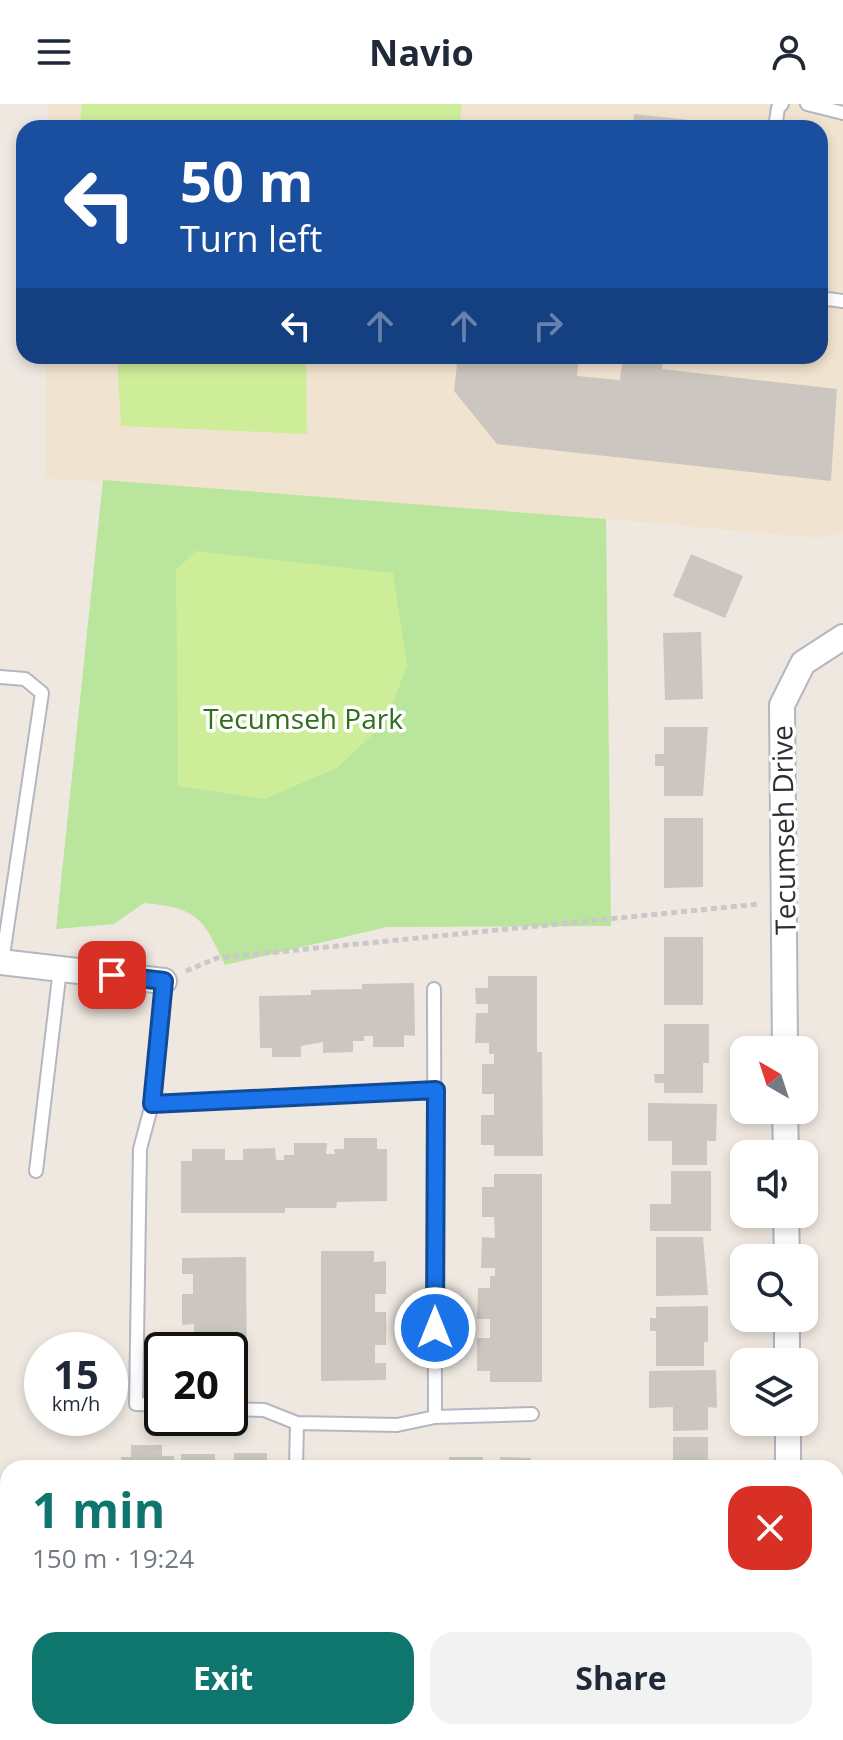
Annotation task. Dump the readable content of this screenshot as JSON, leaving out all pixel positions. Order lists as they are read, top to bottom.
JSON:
{
  "streets": {
    "street": ["Tecumseh Drive"]
  },
  "parks": ["Tecumseh Park"],
  "north": "top left",
  "page": {
    "header": "Navio",
    "turn": ["50 m", "Turn left"],
    "speed": "15 km/h",
    "limit": "20",
    "heading": ["1 min", "150 m · 19:24"],
    "buttons": ["Exit", "Share"]
  }
}
